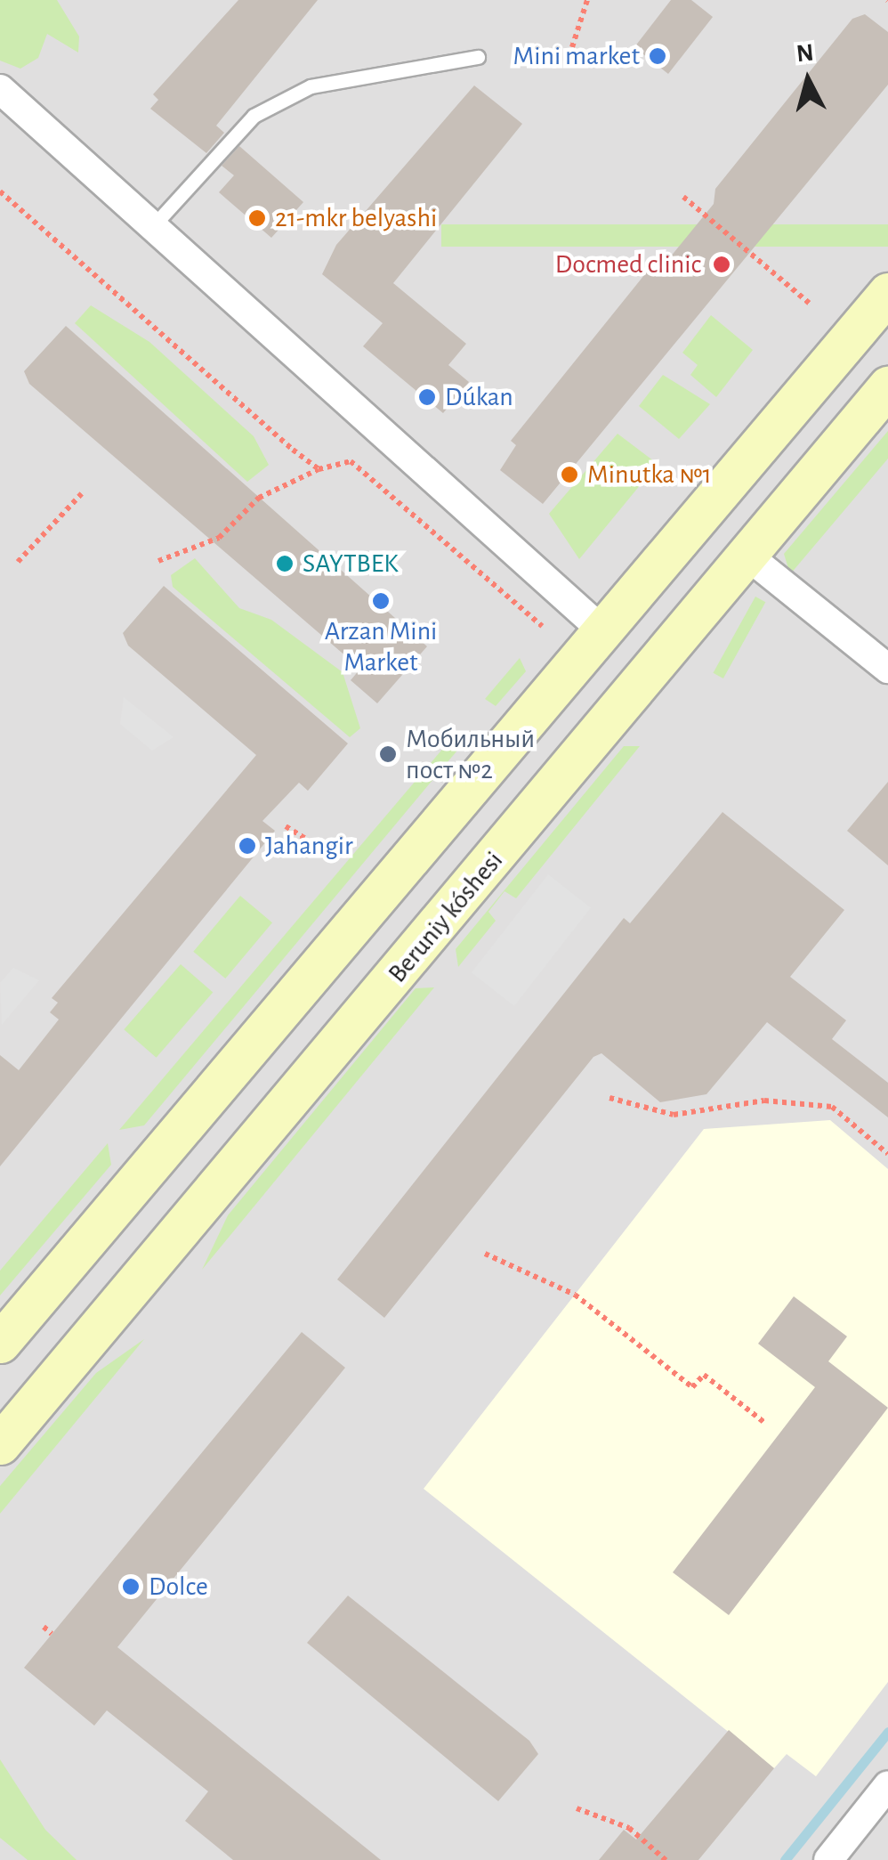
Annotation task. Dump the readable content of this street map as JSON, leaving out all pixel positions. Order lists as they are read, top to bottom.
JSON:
{
  "streets": {
    "main road": ["Beruniy kóshesi"]
  },
  "places": [
    "Mini market",
    "21-mkr belyashi",
    "Docmed clinic",
    "Dúkan",
    "Minutka №1",
    "SAYTBEK",
    "Arzan Mini Market",
    "Мобильный пост №2",
    "Jahangir",
    "Dolce"
  ],
  "north": "top"
}
